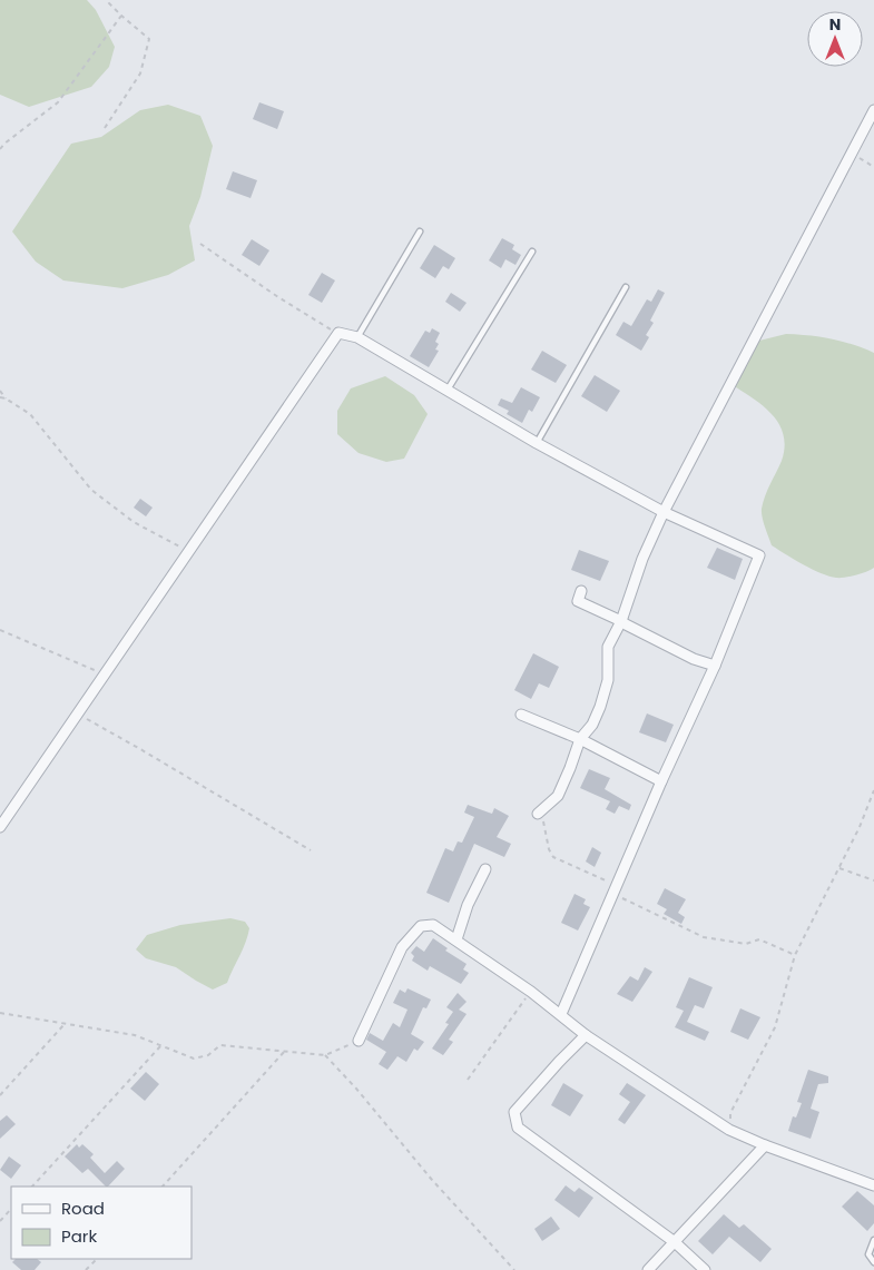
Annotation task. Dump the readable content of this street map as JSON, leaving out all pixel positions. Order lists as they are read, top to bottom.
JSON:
{
  "legend": ["Road", "Park"],
  "north": "top"
}
